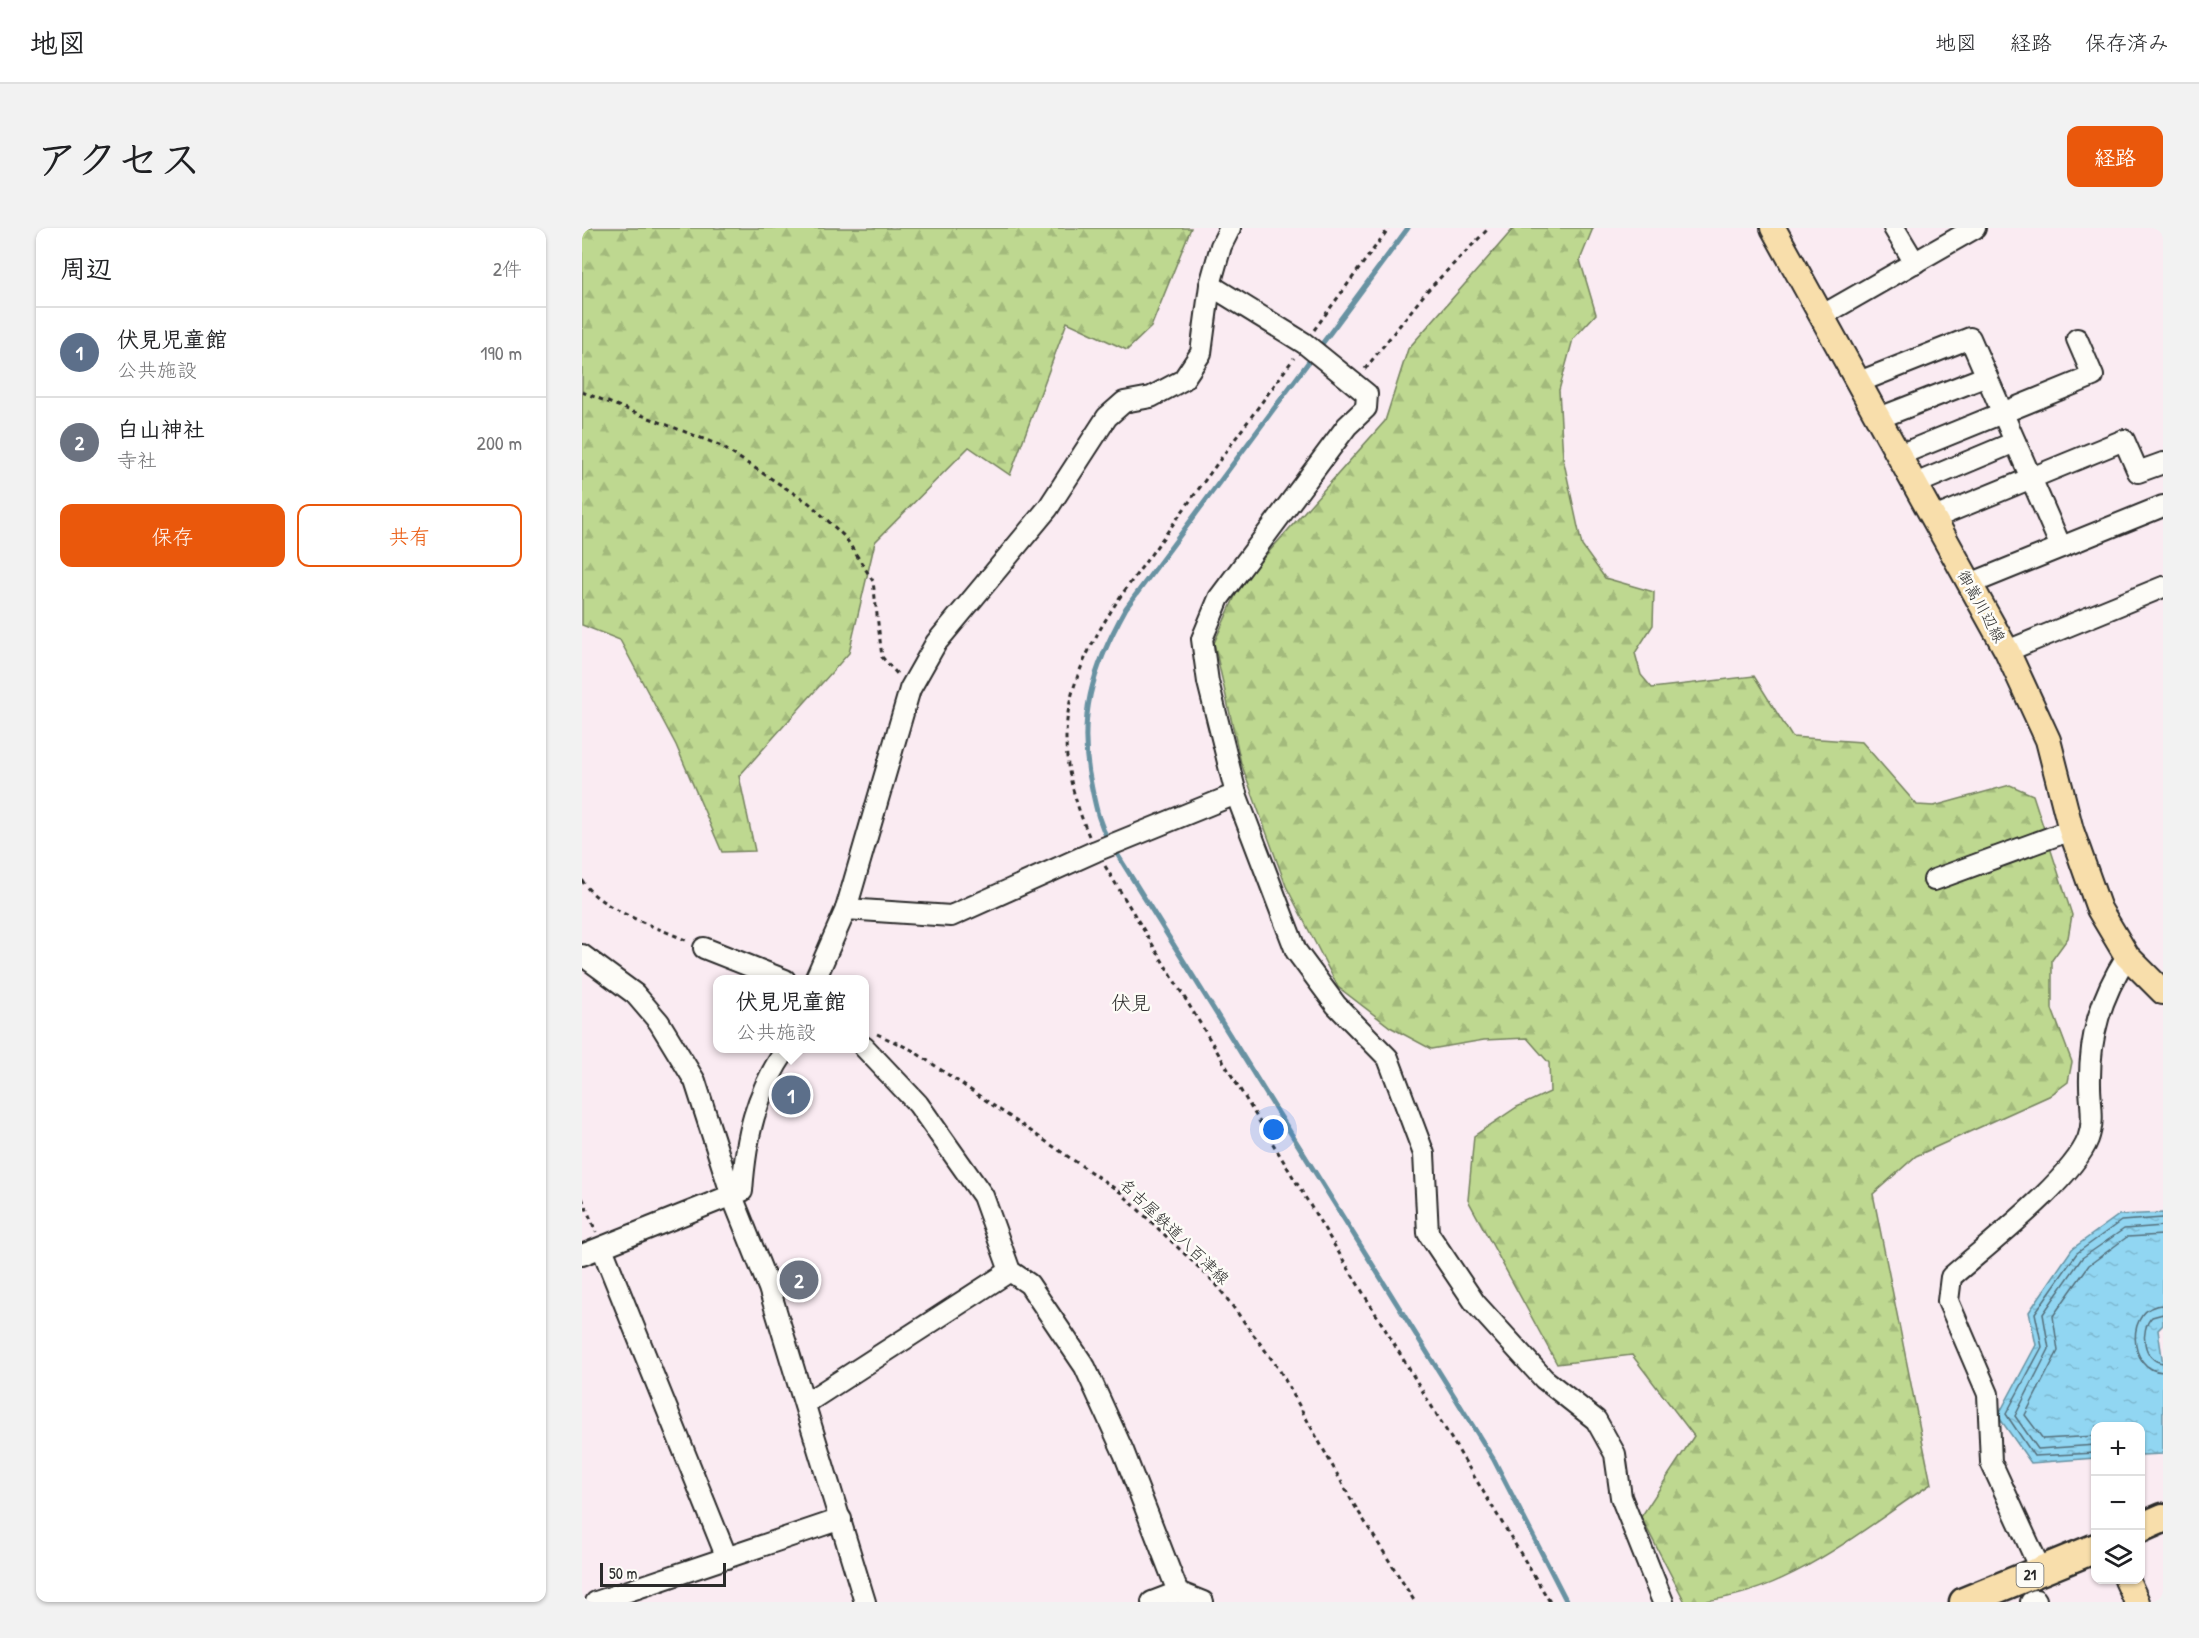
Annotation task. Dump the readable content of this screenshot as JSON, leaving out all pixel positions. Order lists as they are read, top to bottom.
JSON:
{
  "streets": {
    "highway": ["21"],
    "main road": ["御嵩川辺線"],
    "path": ["名古屋鉄道八百津線"]
  },
  "districts": ["伏見"],
  "scale_bar": "50 m",
  "page": {
    "header": "地図",
    "nav": ["地図", "経路", "保存済み"],
    "title": "アクセス",
    "buttons": [
      "経路",
      ["保存", "共有"]
    ],
    "heading": ["周辺", "2件"],
    "list": [
      {
        "mark": "1",
        "name": "伏見児童館",
        "note": "公共施設",
        "value": "190 m"
      },
      {
        "mark": "2",
        "name": "白山神社",
        "note": "寺社",
        "value": "200 m"
      }
    ],
    "popup": ["伏見児童館", "公共施設"],
    "pins": ["1", "2"],
    "map_buttons": ["+", "−"],
    "scale": "50 m"
  }
}
